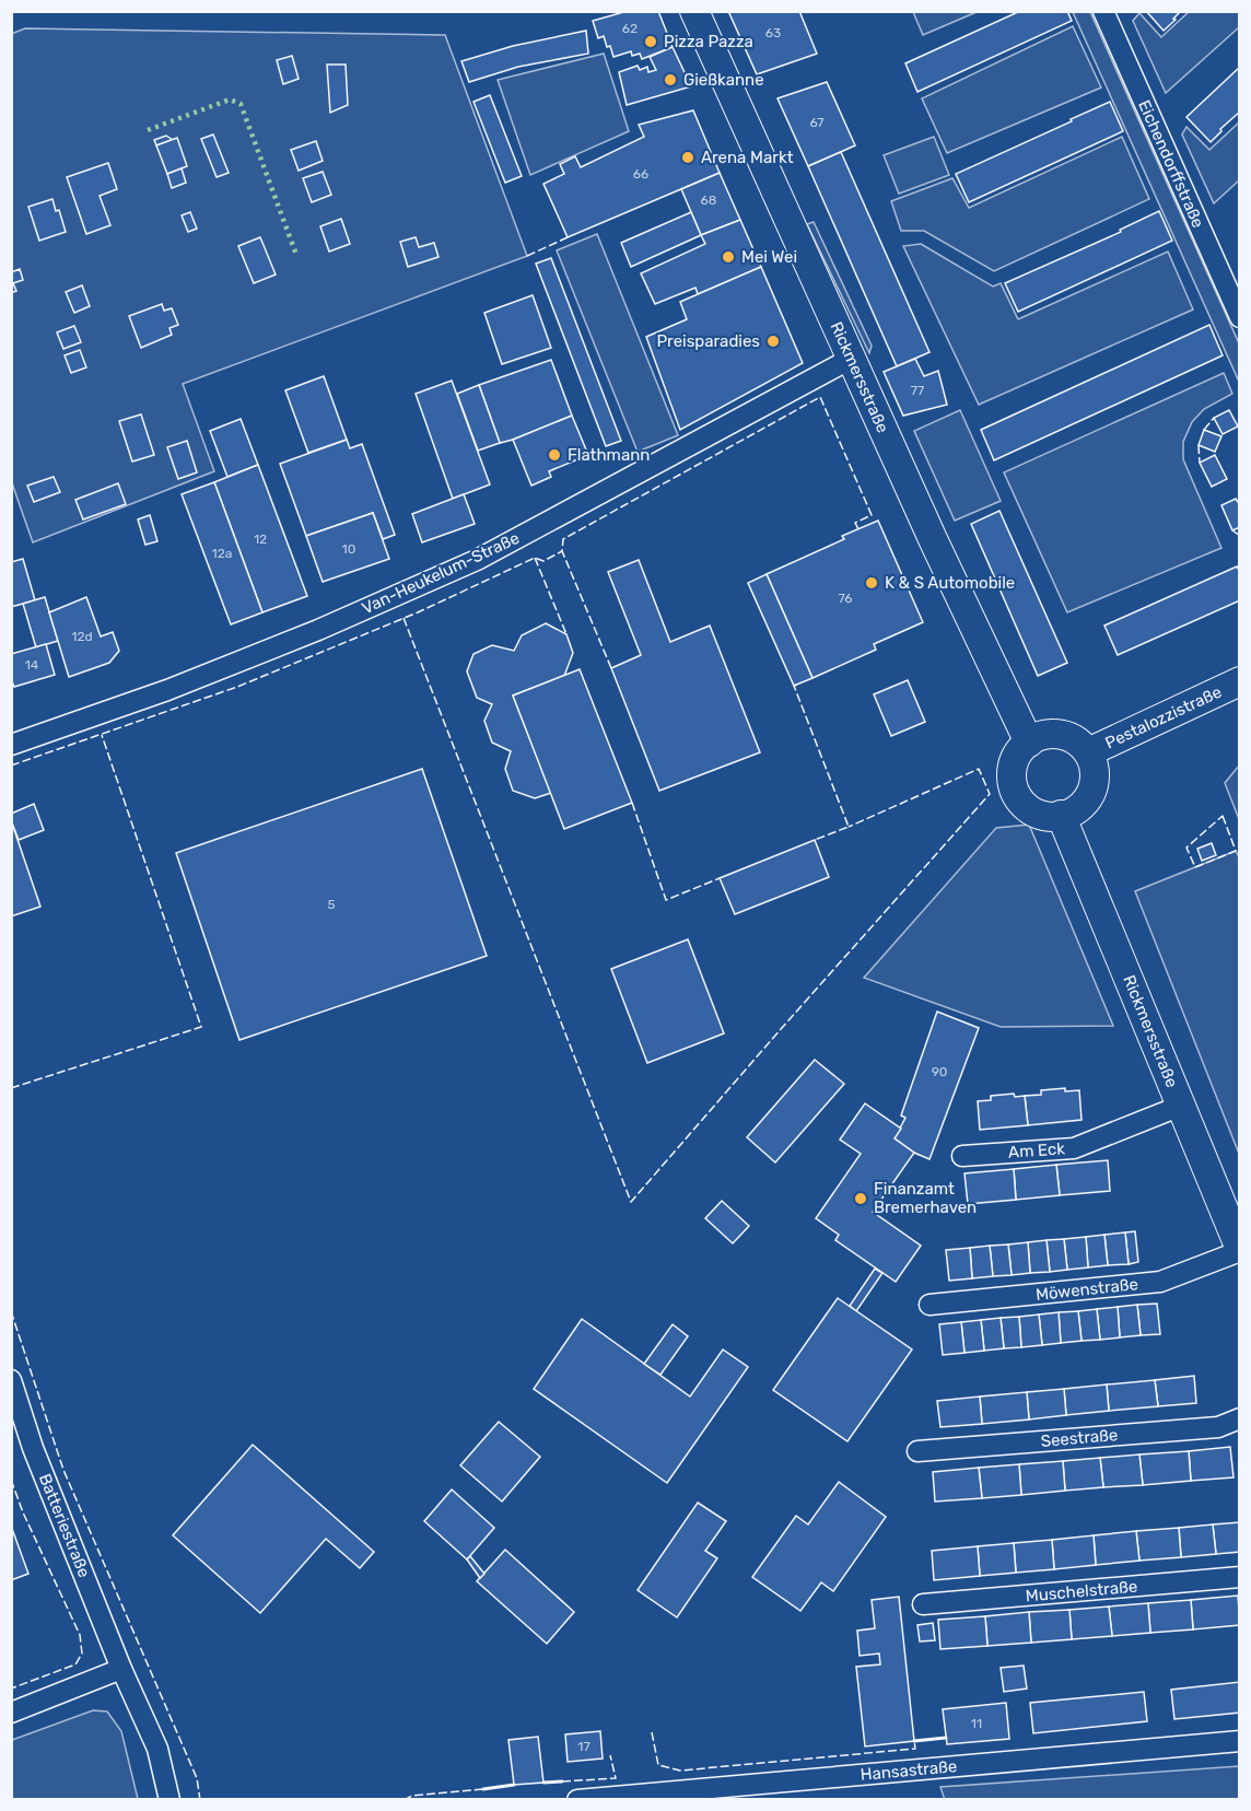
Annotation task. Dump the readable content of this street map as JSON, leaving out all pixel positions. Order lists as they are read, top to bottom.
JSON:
{
  "streets": {
    "main road": ["Rickmersstraße", "Pestalozzistraße"],
    "street": [
      "Eichendorffstraße",
      "Van-Heukelum-Straße",
      "Am Eck",
      "Möwenstraße",
      "Seestraße",
      "Batteriestraße",
      "Muschelstraße",
      "Hansastraße"
    ]
  },
  "crossings": [
    ["Rickmersstraße", "Van-Heukelum-Straße"],
    ["Rickmersstraße", "Pestalozzistraße"],
    ["Rickmersstraße", "Am Eck"],
    ["Rickmersstraße", "Möwenstraße"]
  ],
  "places": [
    "Pizza Pazza",
    "Gießkanne",
    "Arena Markt",
    "Mei Wei",
    "Preisparadies",
    "Flathmann",
    "K & S Automobile",
    "Finanzamt Bremerhaven"
  ],
  "house_numbers": [
    "62",
    "63",
    "67",
    "66",
    "68",
    "77",
    "12",
    "10",
    "12a",
    "76",
    "12d",
    "14",
    "5",
    "90",
    "11",
    "17"
  ]
}
